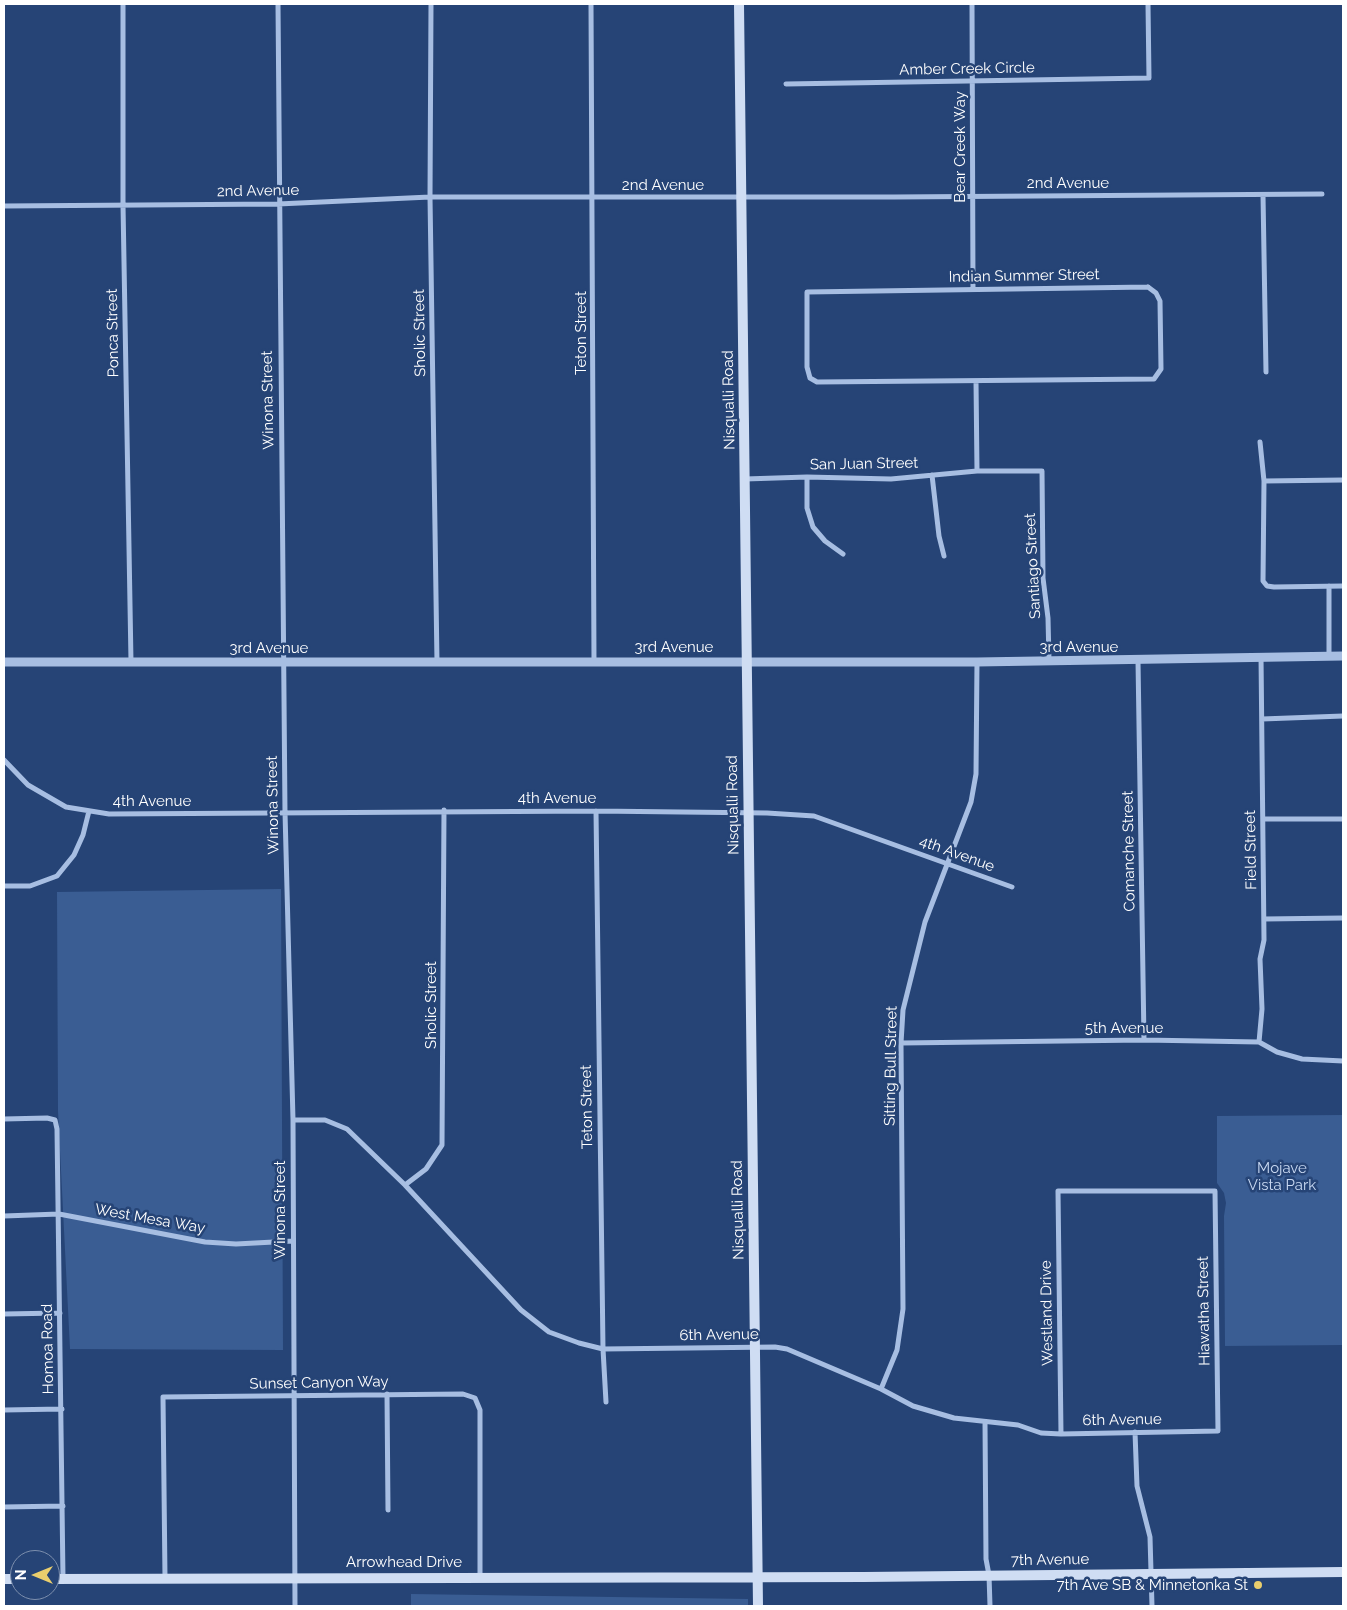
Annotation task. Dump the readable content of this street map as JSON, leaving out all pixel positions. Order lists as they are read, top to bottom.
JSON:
{
  "streets": {
    "main road": ["Nisqualli Road", "7th Avenue", "Arrowhead Drive"],
    "street": [
      "Amber Creek Circle",
      "Bear Creek Way",
      "2nd Avenue",
      "Indian Summer Street",
      "Ponca Street",
      "Sholic Street",
      "Teton Street",
      "Winona Street",
      "San Juan Street",
      "Santiago Street",
      "3rd Avenue",
      "4th Avenue",
      "Field Street",
      "Comanche Street",
      "5th Avenue",
      "Sitting Bull Street",
      "West Mesa Way",
      "Hiawatha Street",
      "Westland Drive",
      "6th Avenue",
      "Homoa Road",
      "Sunset Canyon Way"
    ]
  },
  "crossings": [
    ["Amber Creek Circle", "Bear Creek Way"],
    ["Bear Creek Way", "2nd Avenue"],
    ["Bear Creek Way", "Indian Summer Street"],
    ["2nd Avenue", "Ponca Street"],
    ["2nd Avenue", "Sholic Street"],
    ["2nd Avenue", "Teton Street"],
    ["2nd Avenue", "Winona Street"],
    ["2nd Avenue", "Nisqualli Road"],
    ["Ponca Street", "3rd Avenue"],
    ["Sholic Street", "3rd Avenue"],
    ["Sholic Street", "4th Avenue"],
    ["Sholic Street", "6th Avenue"],
    ["Teton Street", "3rd Avenue"],
    ["Teton Street", "4th Avenue"],
    ["Teton Street", "6th Avenue"],
    ["Winona Street", "3rd Avenue"],
    ["Winona Street", "4th Avenue"],
    ["Winona Street", "West Mesa Way"],
    ["Winona Street", "6th Avenue"],
    ["Winona Street", "Sunset Canyon Way"],
    ["Winona Street", "Arrowhead Drive"],
    ["Nisqualli Road", "San Juan Street"],
    ["Nisqualli Road", "3rd Avenue"],
    ["Nisqualli Road", "4th Avenue"],
    ["Nisqualli Road", "6th Avenue"],
    ["Nisqualli Road", "7th Avenue"],
    ["Nisqualli Road", "Arrowhead Drive"],
    ["San Juan Street", "Santiago Street"],
    ["Santiago Street", "3rd Avenue"],
    ["3rd Avenue", "Field Street"],
    ["3rd Avenue", "Comanche Street"],
    ["3rd Avenue", "Sitting Bull Street"],
    ["4th Avenue", "Sitting Bull Street"],
    ["Field Street", "5th Avenue"],
    ["Comanche Street", "5th Avenue"],
    ["5th Avenue", "Sitting Bull Street"],
    ["Sitting Bull Street", "6th Avenue"],
    ["West Mesa Way", "Homoa Road"],
    ["Hiawatha Street", "Westland Drive"],
    ["Hiawatha Street", "6th Avenue"],
    ["Westland Drive", "6th Avenue"],
    ["Homoa Road", "Arrowhead Drive"],
    ["Sunset Canyon Way", "Arrowhead Drive"],
    ["7th Avenue", "Arrowhead Drive"]
  ],
  "parks": ["Mojave Vista Park"],
  "places": ["7th Ave SB & Minnetonka St"],
  "north": "left"
}
